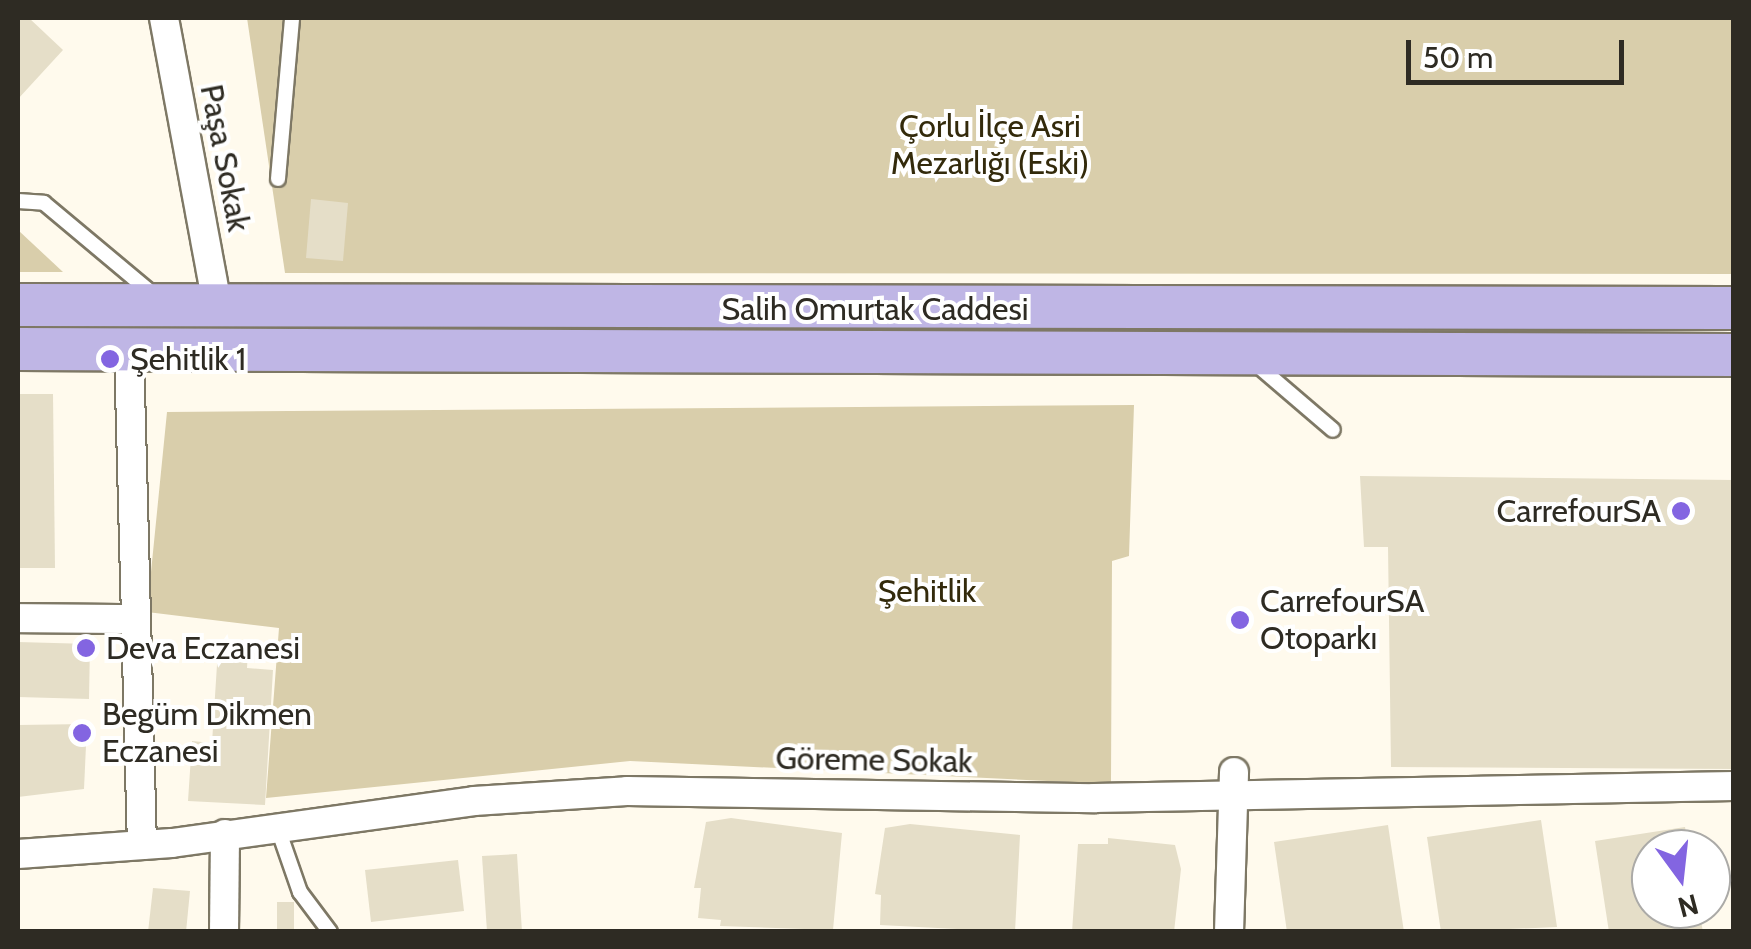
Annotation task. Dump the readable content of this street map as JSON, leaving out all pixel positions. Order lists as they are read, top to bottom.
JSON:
{
  "streets": {
    "main road": ["Salih Omurtak Caddesi"],
    "street": ["Paşa Sokak", "Göreme Sokak"]
  },
  "crossings": [
    ["Paşa Sokak", "Salih Omurtak Caddesi"]
  ],
  "parks": ["Çorlu İlçe Asri Mezarlığı (Eski)", "Şehitlik"],
  "places": [
    "Şehitlik 1",
    "CarrefourSA",
    "CarrefourSA Otoparkı",
    "Deva Eczanesi",
    "Begüm Dikmen Eczanesi"
  ],
  "scale_bar": "50 m",
  "north": "bottom"
}
